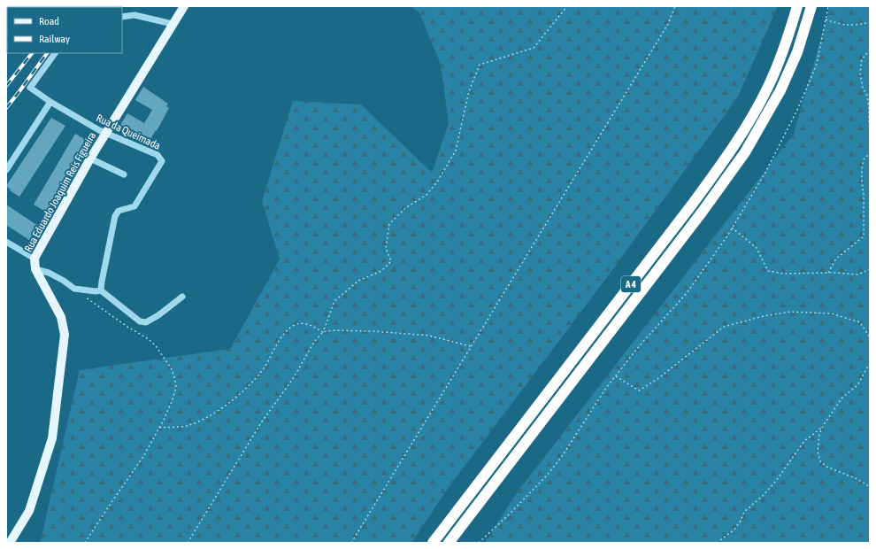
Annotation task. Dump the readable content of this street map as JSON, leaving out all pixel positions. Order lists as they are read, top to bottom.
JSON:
{
  "streets": {
    "highway": ["A 4"],
    "main road": ["Rua Eduardo Joaquim Reis Figueira"],
    "street": ["Rua da Queimada"]
  },
  "crossings": [
    ["Rua da Queimada", "Rua Eduardo Joaquim Reis Figueira"]
  ],
  "legend": ["Road", "Railway"]
}
